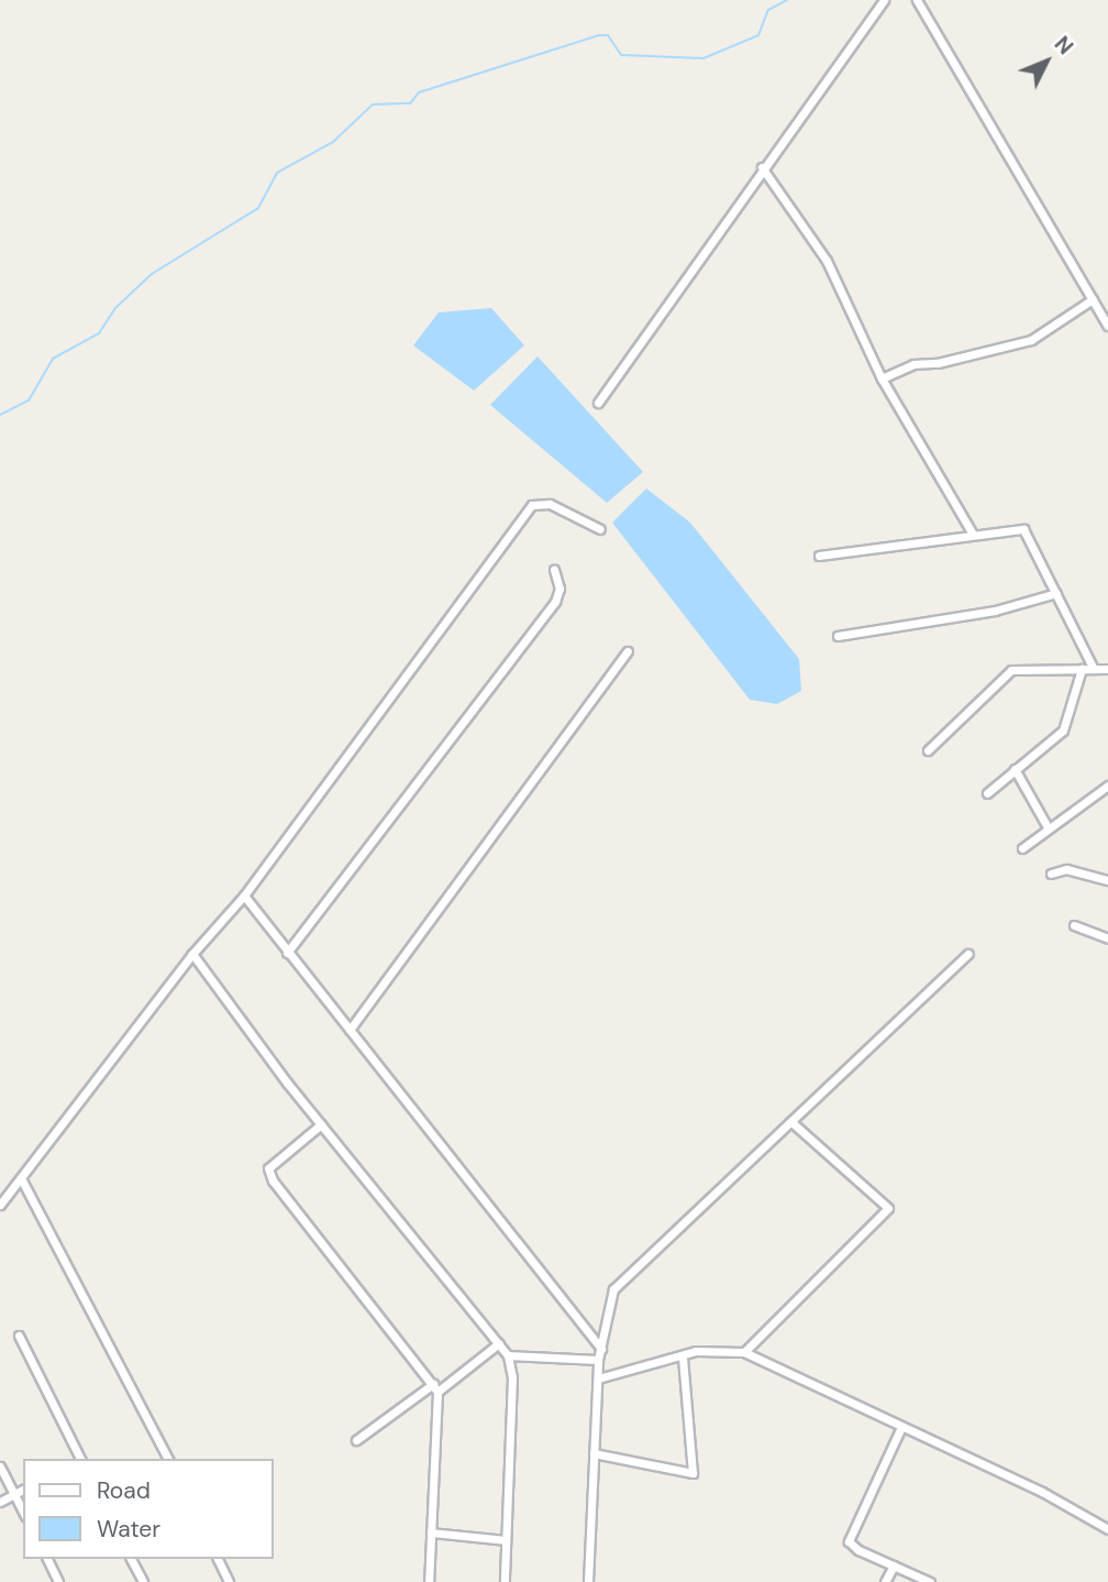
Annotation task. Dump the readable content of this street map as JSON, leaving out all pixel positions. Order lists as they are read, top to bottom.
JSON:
{
  "legend": ["Road", "Water"],
  "north": "top right"
}
